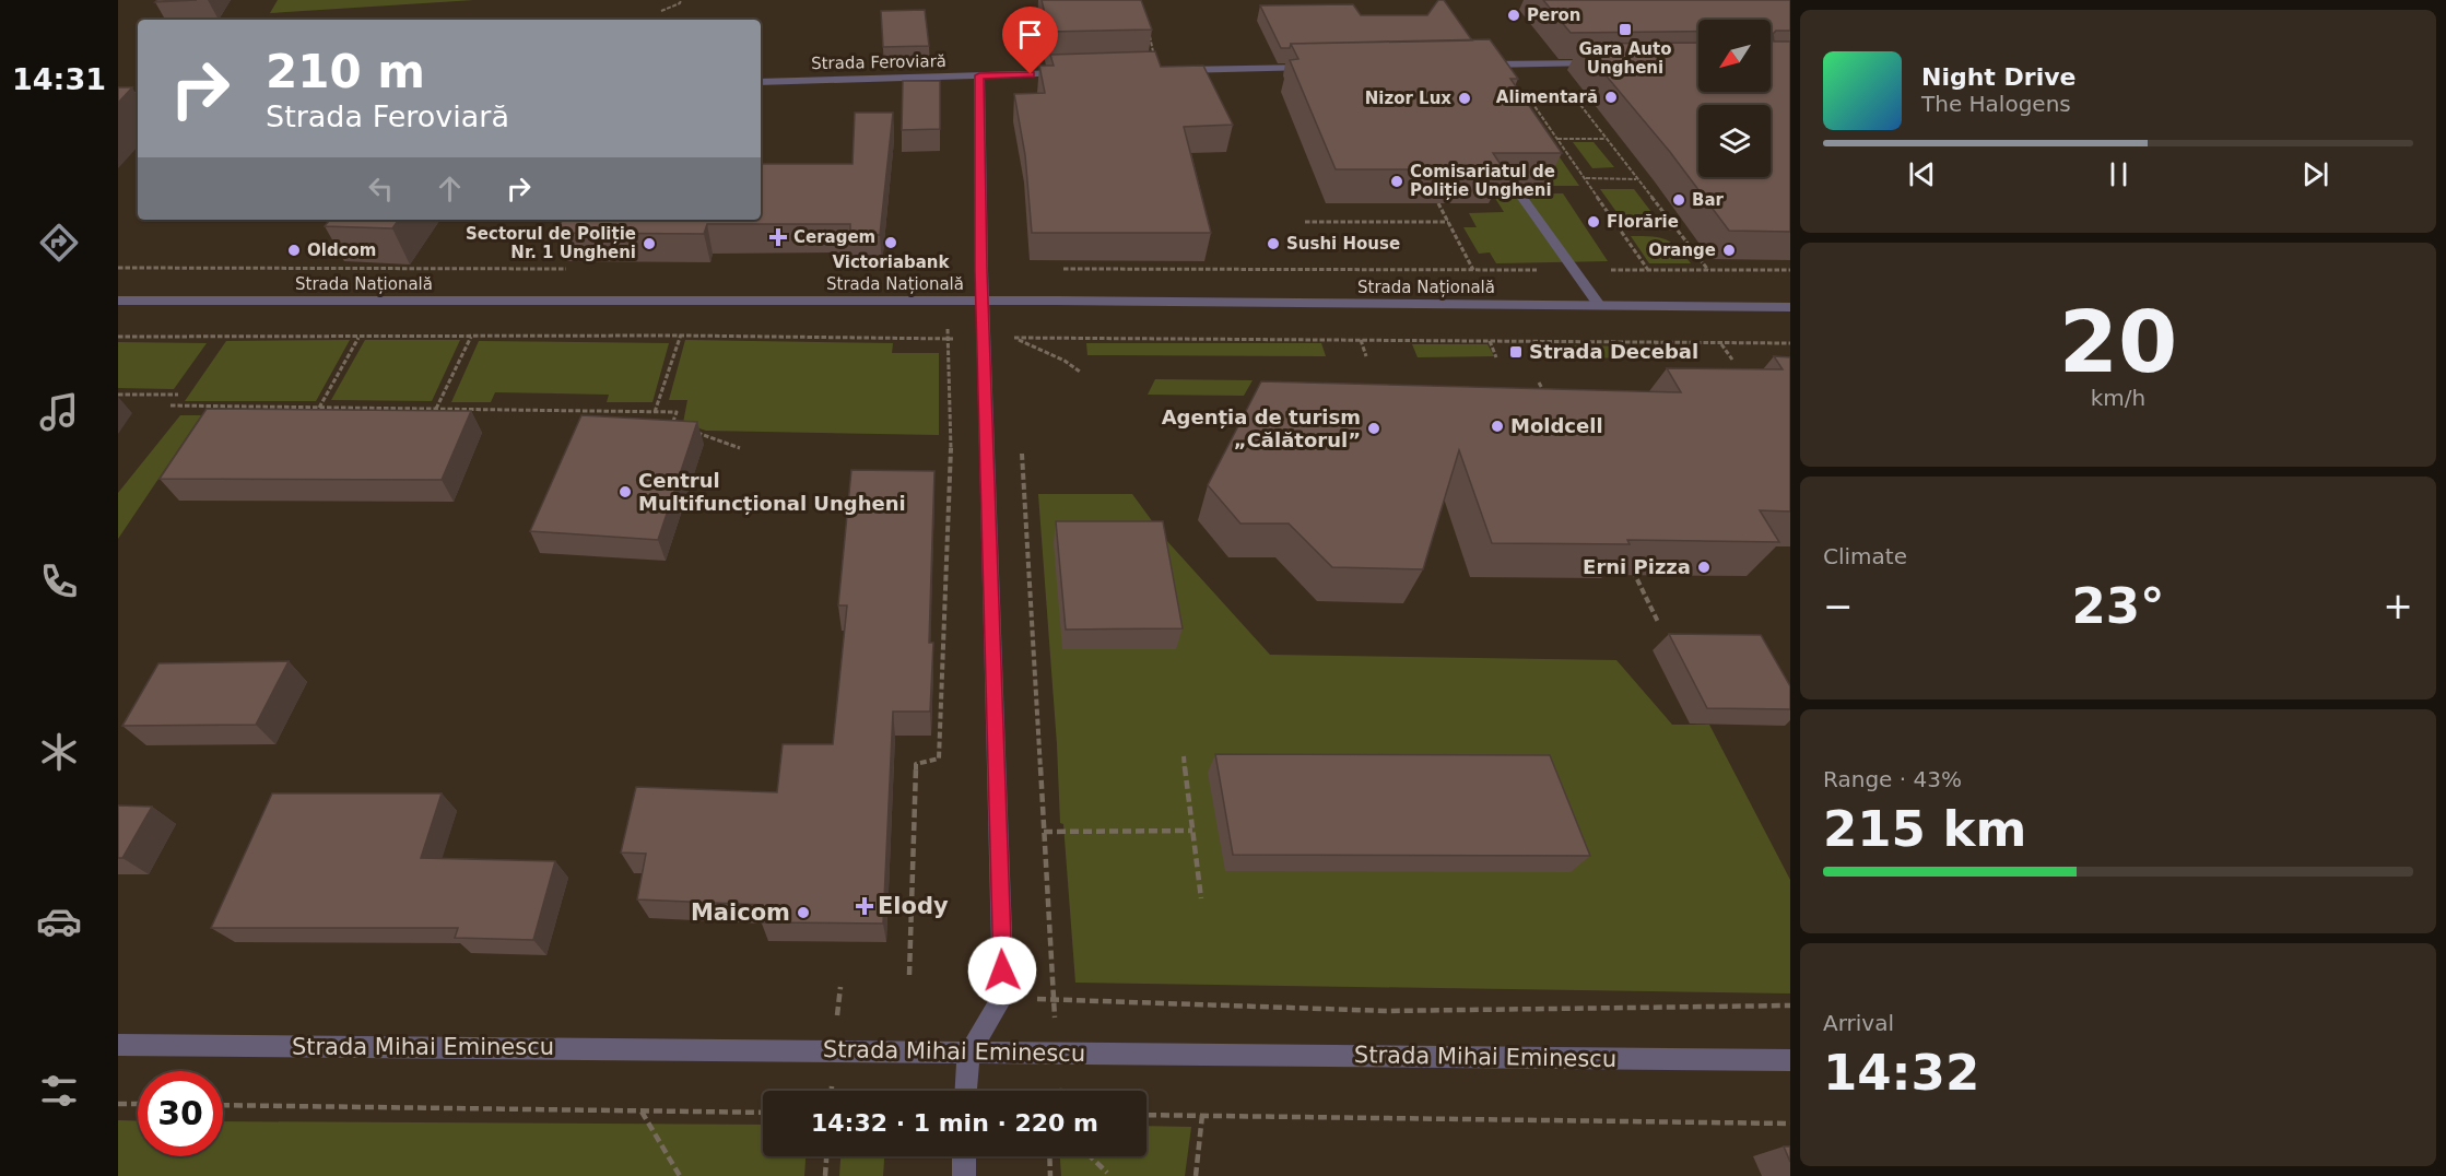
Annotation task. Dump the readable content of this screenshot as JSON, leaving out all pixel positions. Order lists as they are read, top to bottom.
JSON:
{
  "streets": {
    "street": ["Strada Feroviară", "Strada Națională", "Strada Mihai Eminescu"]
  },
  "places": {
    "other": [
      "Peron",
      "Alimentară",
      "Nizor Lux",
      "Comisariatul de Poliție Ungheni",
      "Bar",
      "Florărie",
      "Victoriabank",
      "Sectorul de Poliție Nr. 1 Ungheni",
      "Sushi House",
      "Oldcom",
      "Orange",
      "Moldcell",
      "Agenția de turism „Călătorul”",
      "Centrul Multifuncțional Ungheni",
      "Erni Pizza",
      "Maicom"
    ],
    "transit": ["Gara Auto Ungheni", "Strada Decebal"],
    "health": ["Ceragem", "Elody"]
  },
  "north": "bottom left",
  "page": {
    "tabs": "14:31",
    "turn": ["210 m", "Strada Feroviară"],
    "song": ["Night Drive", "The Halogens"],
    "tile": [
      ["20", "km/h"],
      "Climate",
      ["Range · 43%", "215 km"],
      ["Arrival", "14:32"]
    ],
    "heat": ["−", "23°", "+"],
    "limit": "30",
    "trip": "14:32 · 1 min · 220 m"
  }
}
